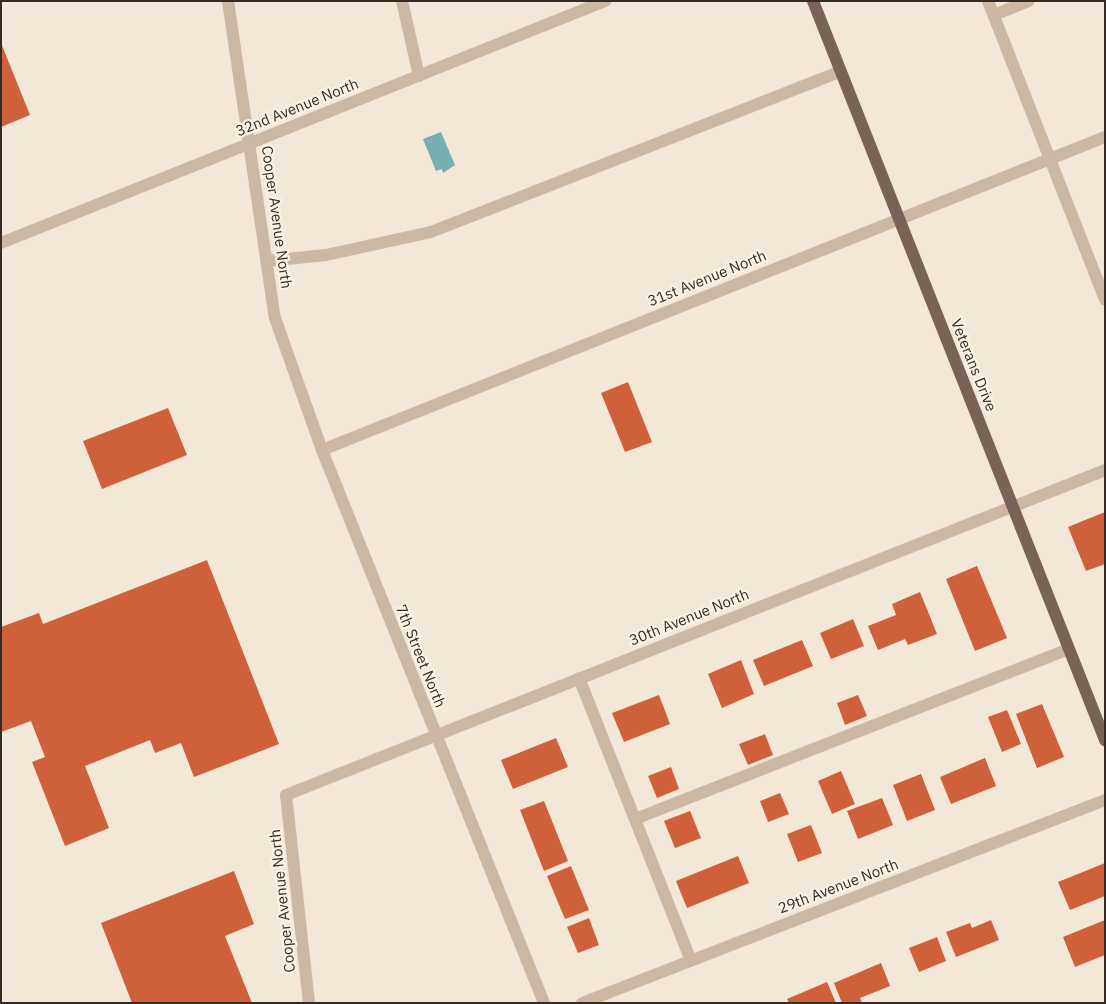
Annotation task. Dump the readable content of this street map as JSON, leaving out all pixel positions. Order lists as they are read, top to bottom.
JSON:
{
  "streets": {
    "main road": ["Veterans Drive"],
    "street": [
      "32nd Avenue North",
      "Cooper Avenue North",
      "31st Avenue North",
      "30th Avenue North",
      "7th Street North",
      "29th Avenue North"
    ]
  },
  "crossings": [
    ["32nd Avenue North", "Cooper Avenue North"],
    ["Cooper Avenue North", "30th Avenue North"],
    ["Cooper Avenue North", "7th Street North"],
    ["31st Avenue North", "Veterans Drive"],
    ["31st Avenue North", "7th Street North"],
    ["Veterans Drive", "30th Avenue North"],
    ["30th Avenue North", "7th Street North"]
  ]
}
